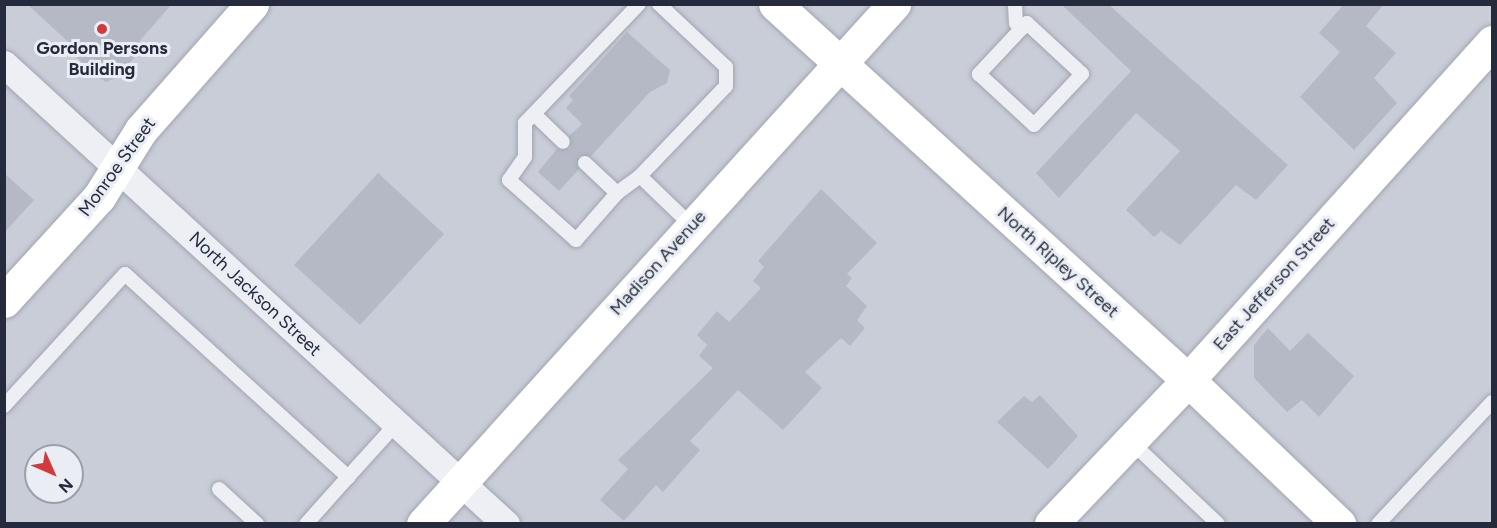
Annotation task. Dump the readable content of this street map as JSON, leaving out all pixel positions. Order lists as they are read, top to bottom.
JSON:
{
  "streets": {
    "main road": [
      "Monroe Street",
      "North Ripley Street",
      "Madison Avenue",
      "East Jefferson Street"
    ],
    "street": ["North Jackson Street"]
  },
  "crossings": [
    ["Monroe Street", "North Jackson Street"],
    ["North Ripley Street", "Madison Avenue"],
    ["North Ripley Street", "East Jefferson Street"],
    ["Madison Avenue", "North Jackson Street"]
  ],
  "places": ["Gordon Persons Building"],
  "north": "bottom right"
}
